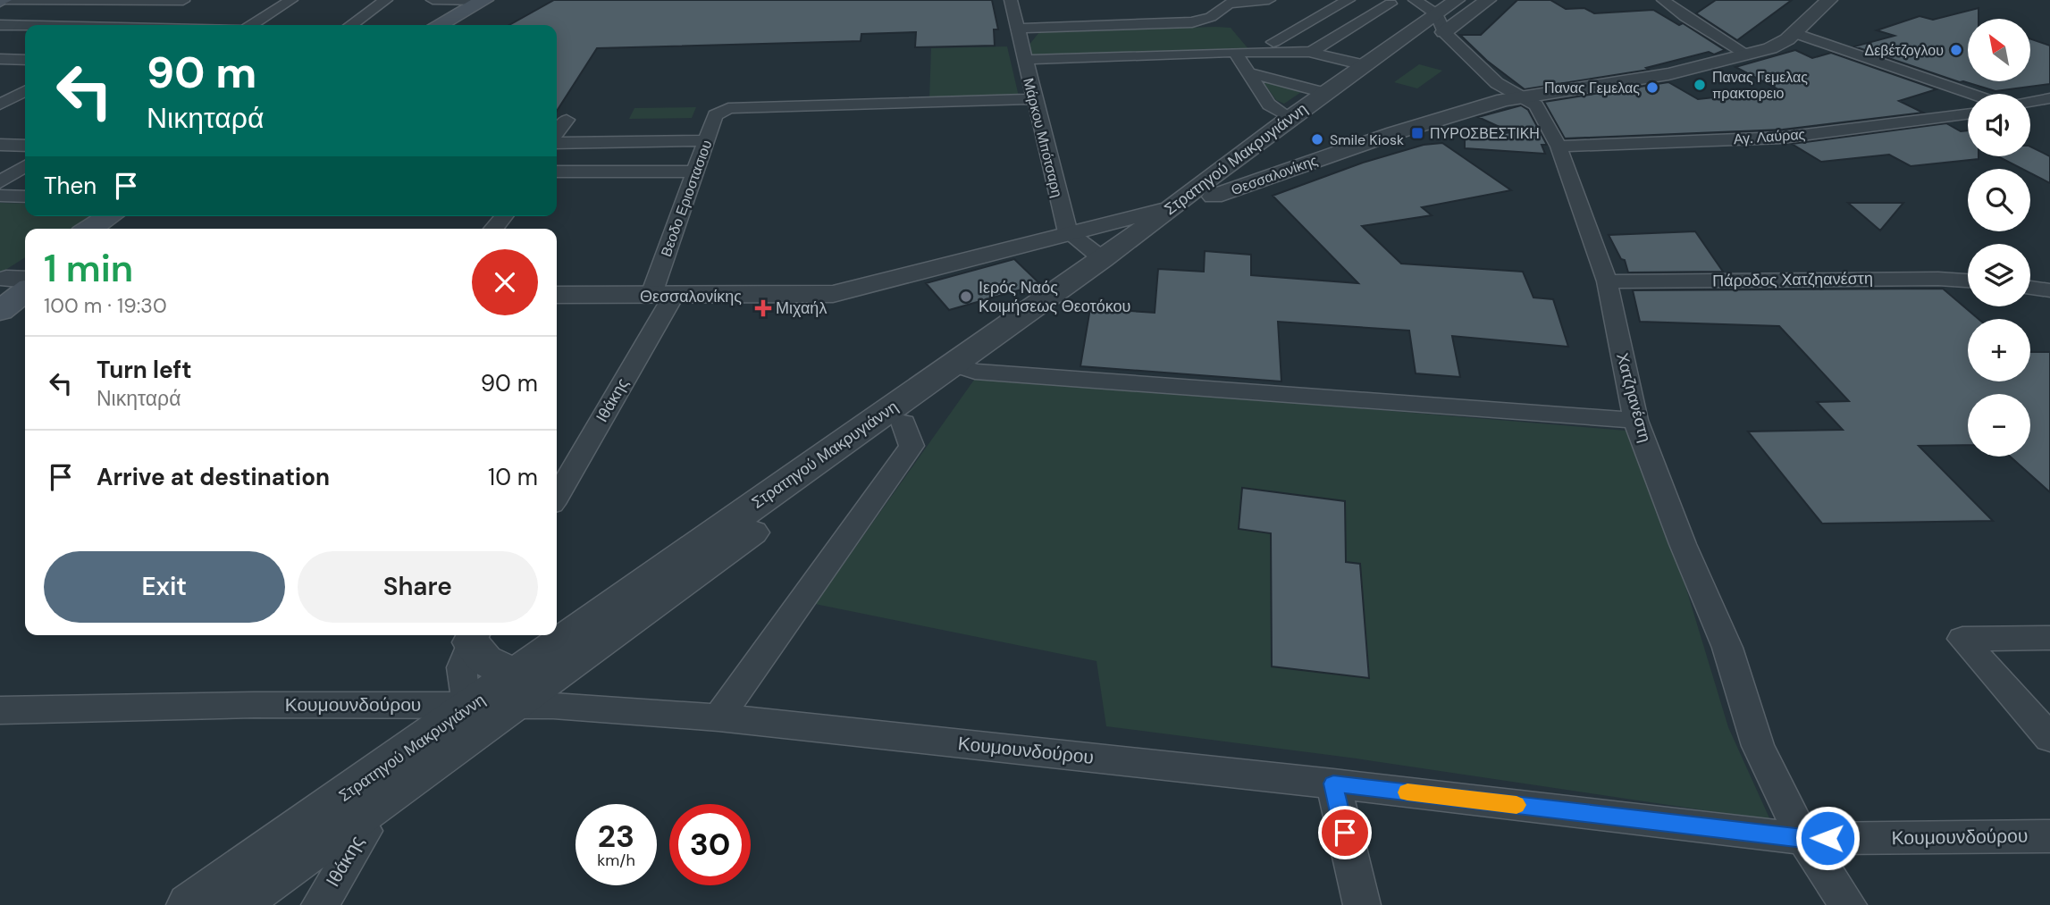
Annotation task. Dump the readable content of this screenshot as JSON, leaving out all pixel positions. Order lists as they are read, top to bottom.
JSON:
{
  "streets": {
    "street": [
      "Αγ. Λαύρας",
      "Μάρκου Μπότσαρη",
      "Στρατηγού Μακρυγιάννη",
      "Θεσσαλονίκης",
      "Βεοδο Εριοστασιου",
      "Πάροδος Χατζηανέστη",
      "Χατζηανέστη",
      "Ιθάκης",
      "Κουμουνδούρου"
    ]
  },
  "crossings": [
    ["Αγ. Λαύρας", "Χατζηανέστη"],
    ["Μάρκου Μπότσαρη", "Θεσσαλονίκης"],
    ["Μάρκου Μπότσαρη", "Βεοδο Εριοστασιου"],
    ["Στρατηγού Μακρυγιάννη", "Θεσσαλονίκης"],
    ["Στρατηγού Μακρυγιάννη", "Χατζηανέστη"],
    ["Στρατηγού Μακρυγιάννη", "Ιθάκης"],
    ["Στρατηγού Μακρυγιάννη", "Κουμουνδούρου"],
    ["Θεσσαλονίκης", "Βεοδο Εριοστασιου"],
    ["Θεσσαλονίκης", "Χατζηανέστη"],
    ["Θεσσαλονίκης", "Ιθάκης"],
    ["Βεοδο Εριοστασιου", "Ιθάκης"],
    ["Πάροδος Χατζηανέστη", "Χατζηανέστη"],
    ["Χατζηανέστη", "Κουμουνδούρου"]
  ],
  "places": {
    "other": [
      "Δεβέτζογλου",
      "Πανας Γεμελας πρακτορειο",
      "Πανας Γεμελας",
      "Smile Kiosk",
      "Ιερός Ναός Κοιμήσεως Θεοτόκου"
    ],
    "transit": ["ΠΥΡΟΣΒΕΣΤΙΚΗ"],
    "health": ["Μιχαήλ"]
  },
  "north": "top left",
  "page": {
    "map_buttons": ["+", "−"],
    "turn": ["90 m", "Νικηταρά"],
    "then": "Then",
    "heading": ["1 min", "100 m · 19:30"],
    "list": [
      {
        "name": "Turn left",
        "note": "Νικηταρά",
        "value": "90 m"
      },
      {
        "name": "Arrive at destination",
        "value": "10 m"
      }
    ],
    "buttons": ["Exit", "Share"],
    "speed": "23 km/h",
    "limit": "30"
  }
}
